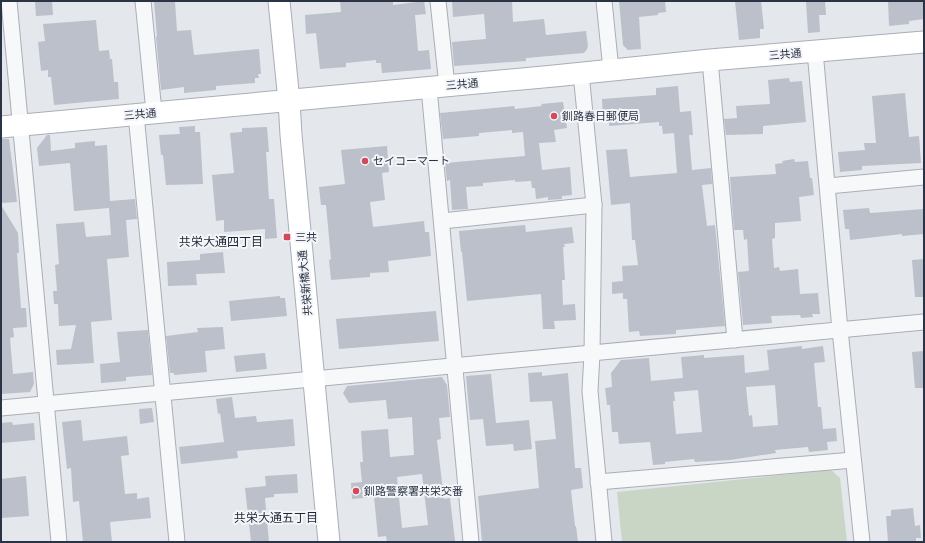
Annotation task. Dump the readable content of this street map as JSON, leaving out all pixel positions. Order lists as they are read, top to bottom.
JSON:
{
  "streets": {
    "street": ["三共通", "共栄新橋大通"]
  },
  "crossings": [
    ["三共通", "共栄新橋大通"]
  ],
  "districts": ["共栄大通四丁目", "共栄大通五丁目"],
  "places": {
    "other": ["釧路春日郵便局", "セイコーマート", "釧路警察署共栄交番"],
    "transit": ["三共"]
  }
}
